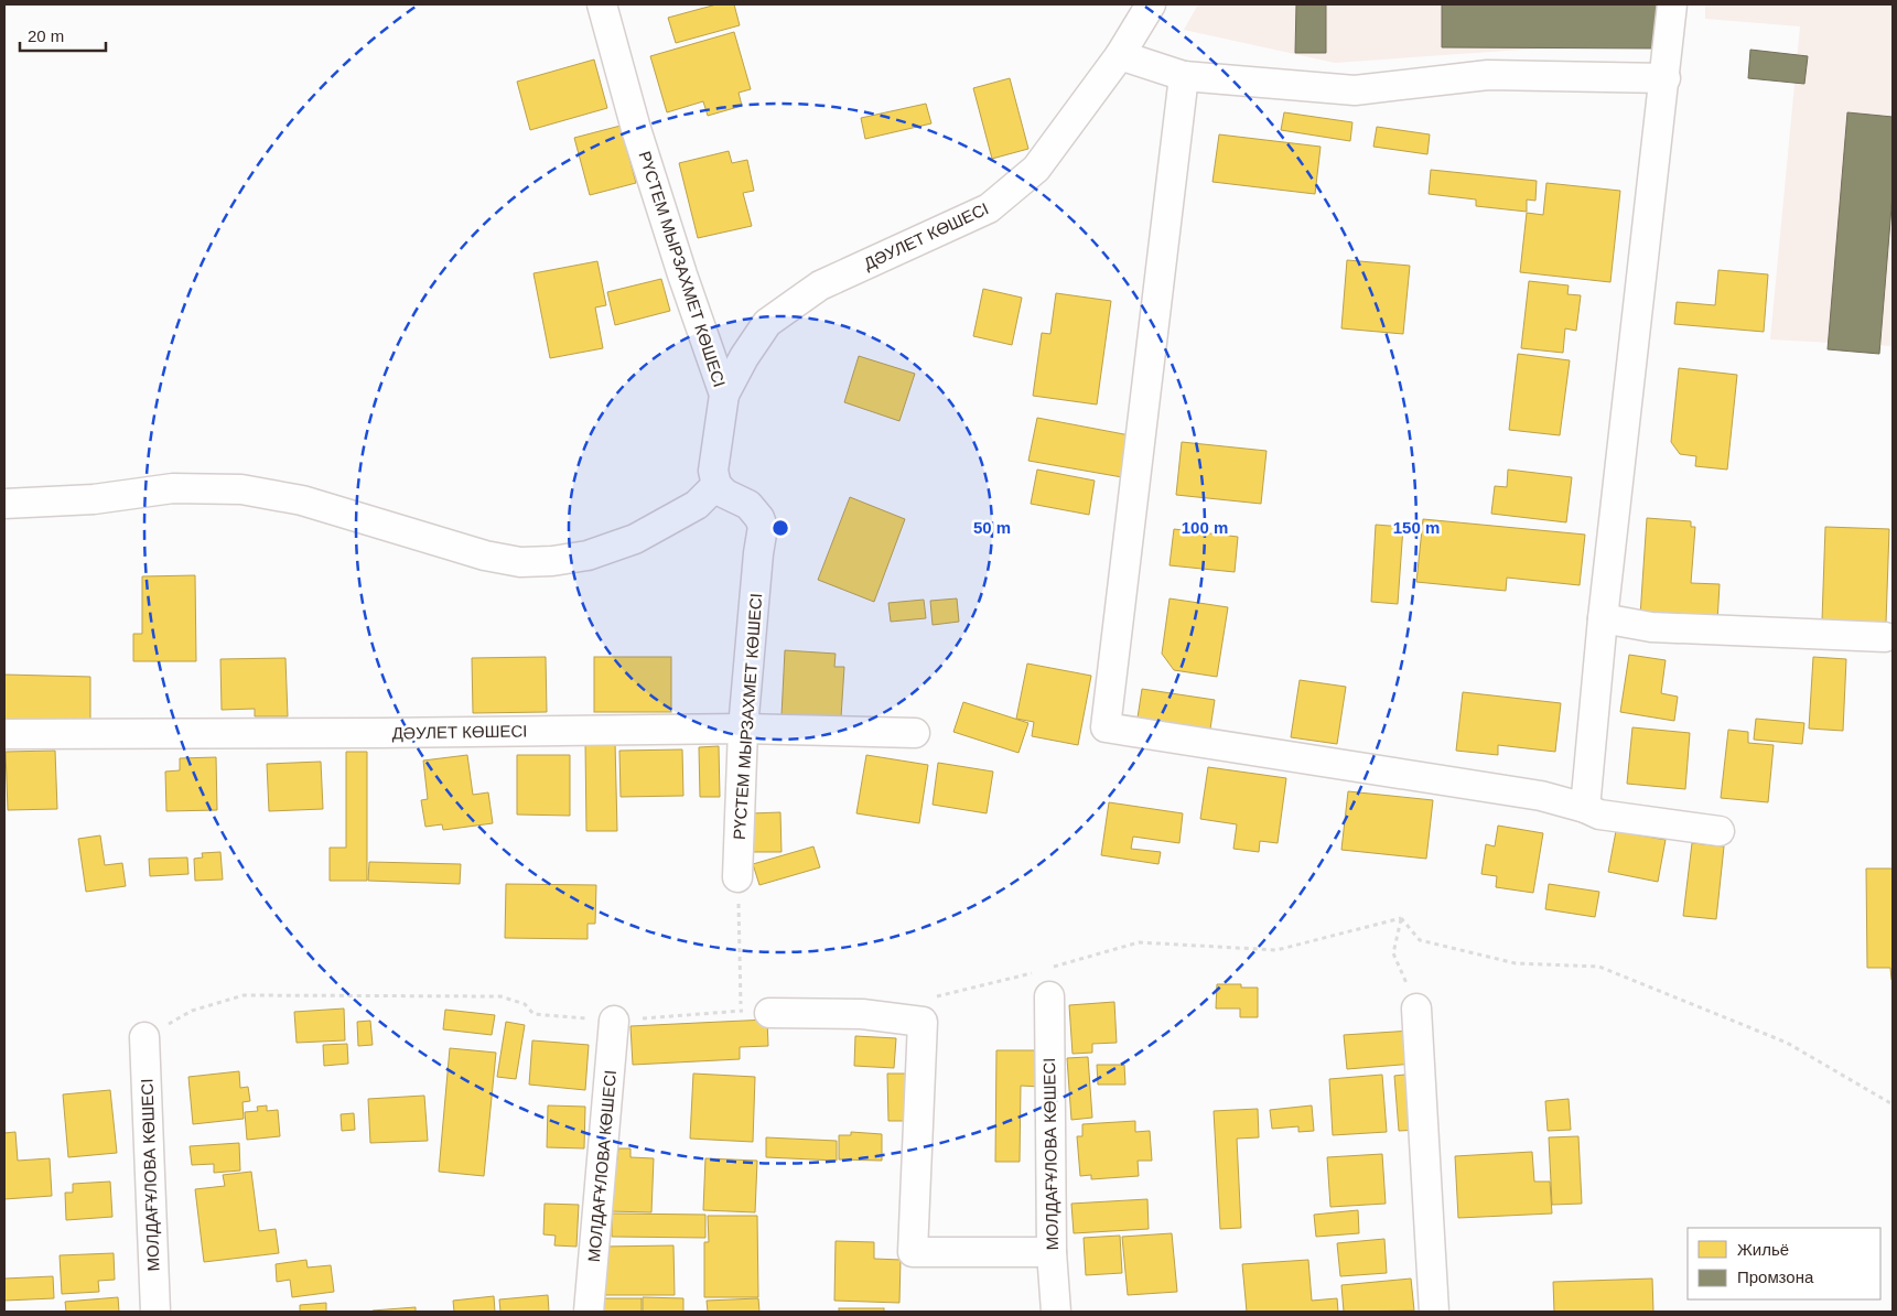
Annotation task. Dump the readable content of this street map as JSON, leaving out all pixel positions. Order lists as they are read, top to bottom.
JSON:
{
  "streets": {
    "street": ["ДӘУЛЕТ КӨШЕСІ", "РҮСТЕМ МЫРЗАХМЕТ КӨШЕСІ", "МОЛДАҒҰЛОВА КӨШЕСІ"]
  },
  "crossings": [
    ["ДӘУЛЕТ КӨШЕСІ", "РҮСТЕМ МЫРЗАХМЕТ КӨШЕСІ"]
  ],
  "legend": ["Жильё", "Промзона"],
  "scale_bar": "20 m",
  "rings": ["50 m", "100 m", "150 m"]
}
